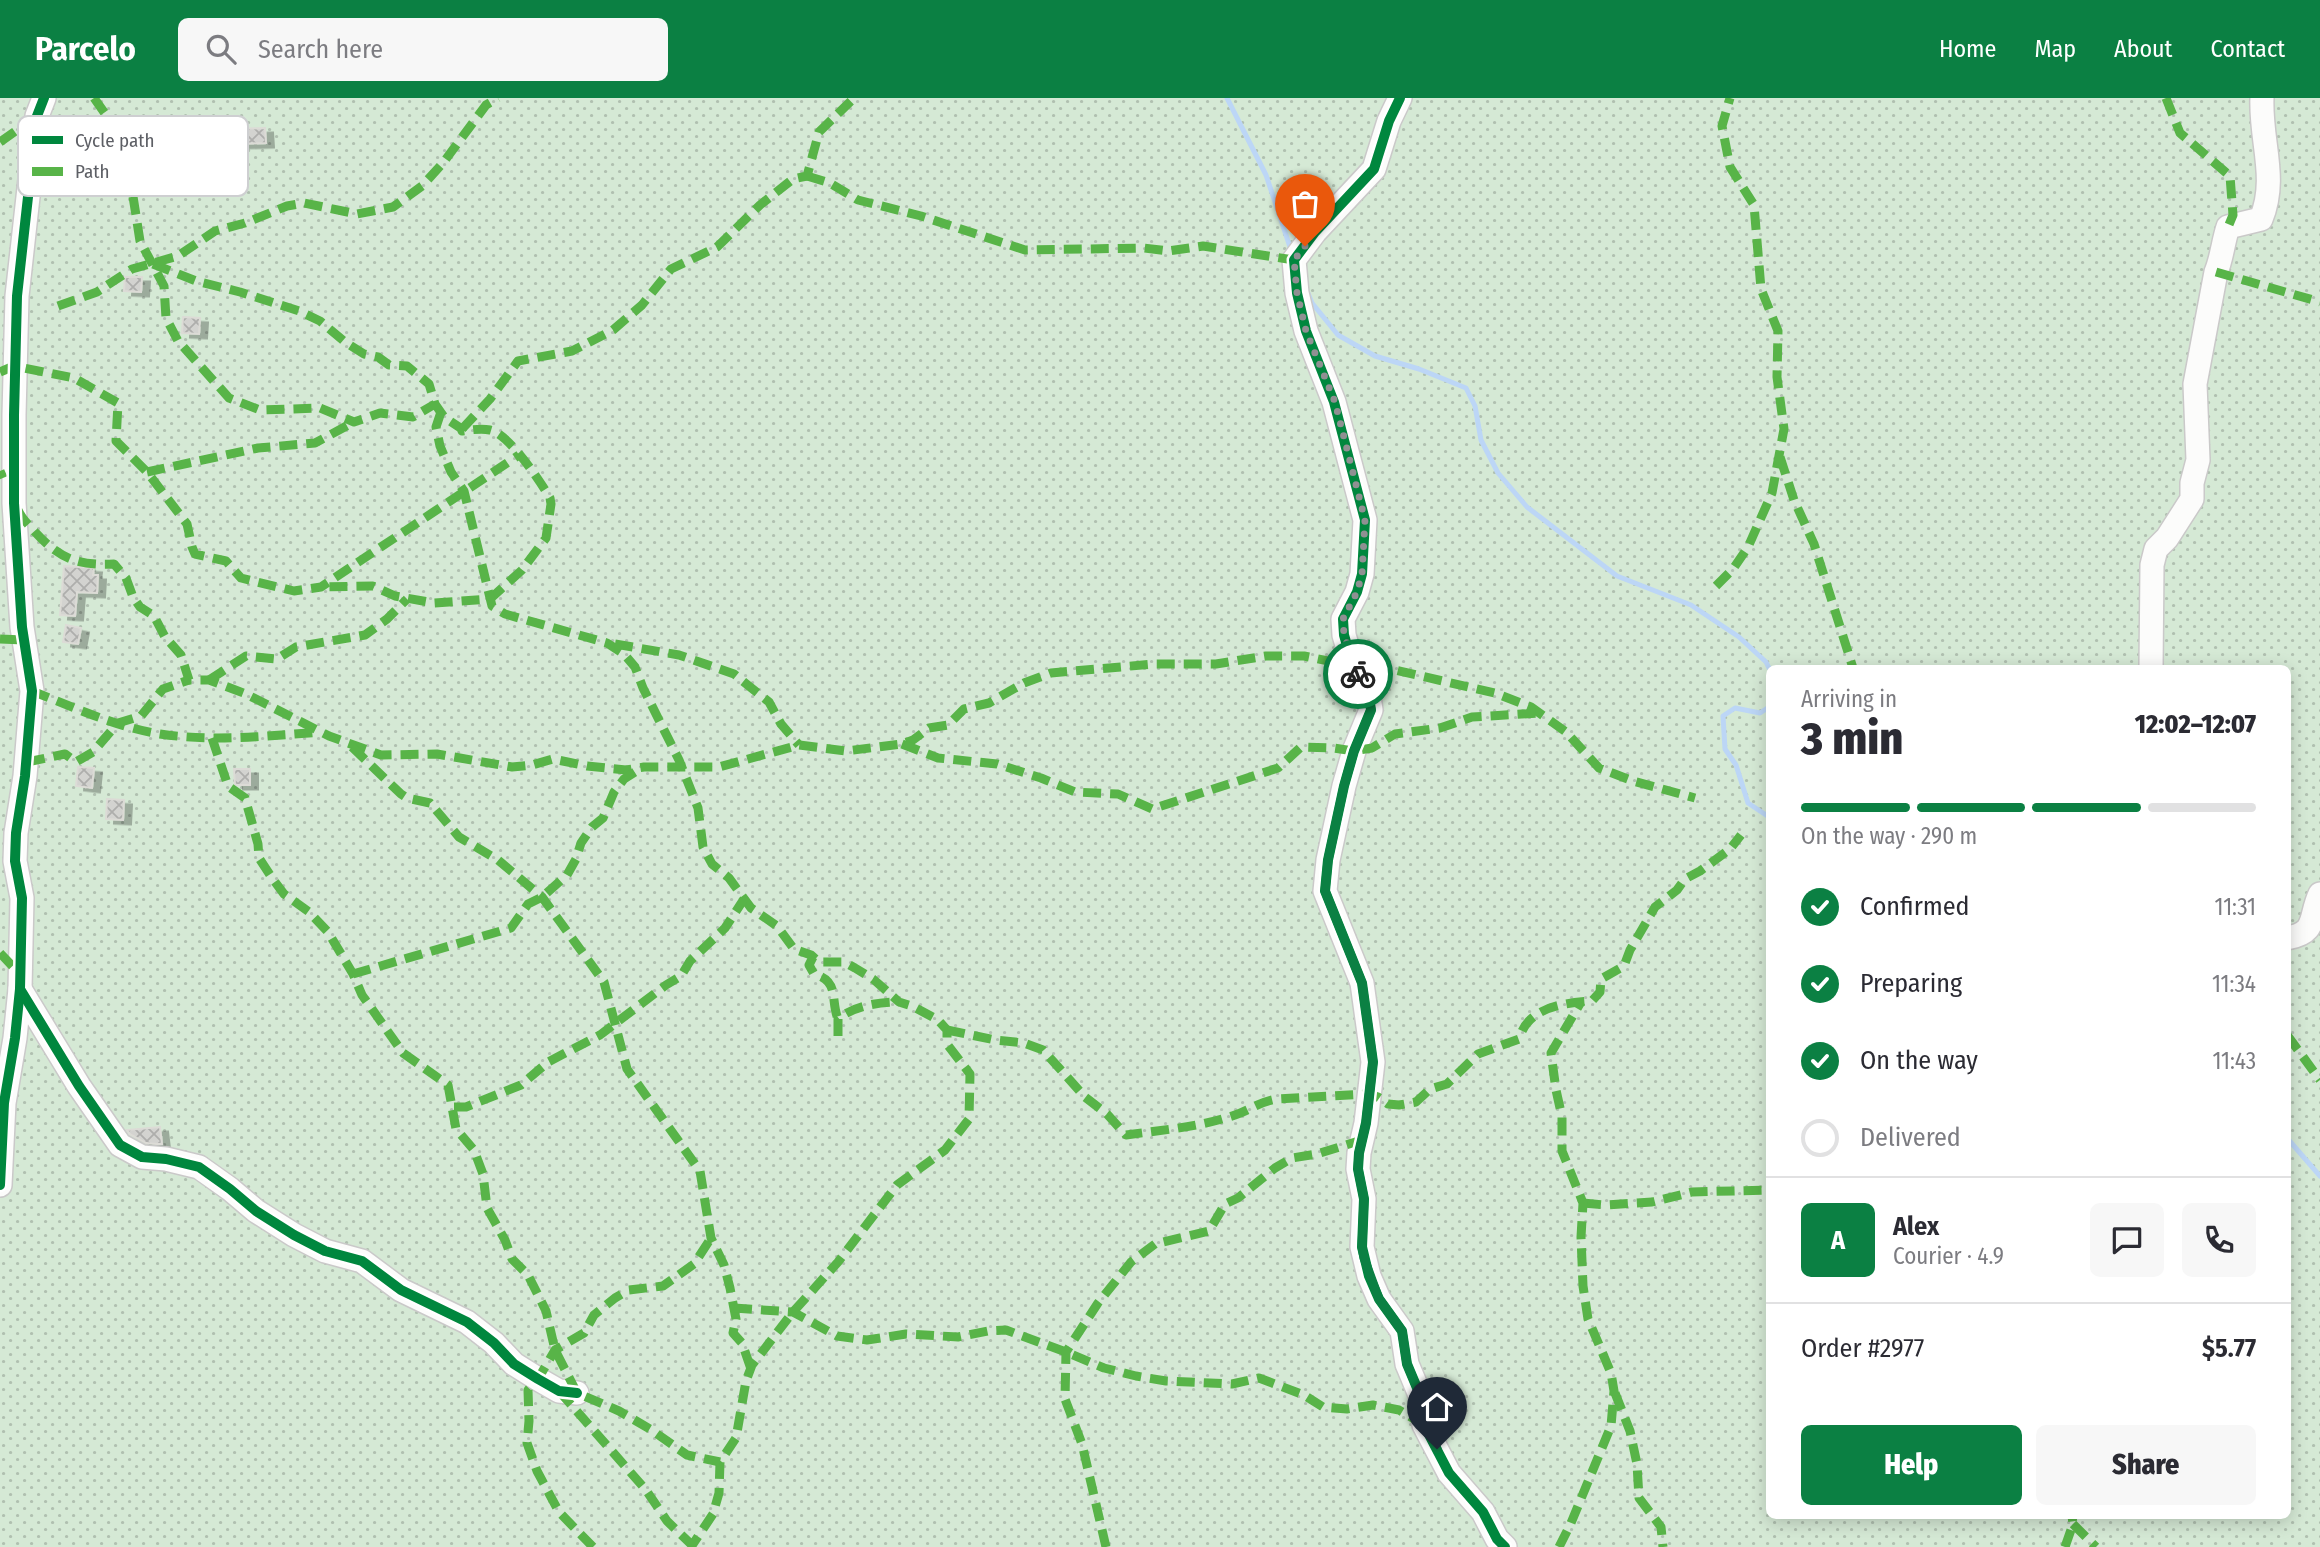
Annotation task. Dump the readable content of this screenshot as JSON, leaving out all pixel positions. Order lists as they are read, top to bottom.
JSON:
{
  "legend": ["Cycle path", "Path"],
  "page": {
    "header": "Parcelo",
    "search": "Search here",
    "nav": [
      "Home",
      "Map",
      "About",
      "Contact"
    ],
    "heading": ["3 min", "Arriving in", "12:02–12:07"],
    "panel": [
      "Alex",
      "Courier · 4.9",
      "Order #2977",
      "$5.77"
    ],
    "bar": "On the way · 290 m",
    "list": [
      ["Confirmed", "11:31"],
      ["Preparing", "11:34"],
      ["On the way", "11:43"],
      "Delivered"
    ],
    "round": "A",
    "buttons": ["Help", "Share"]
  }
}
